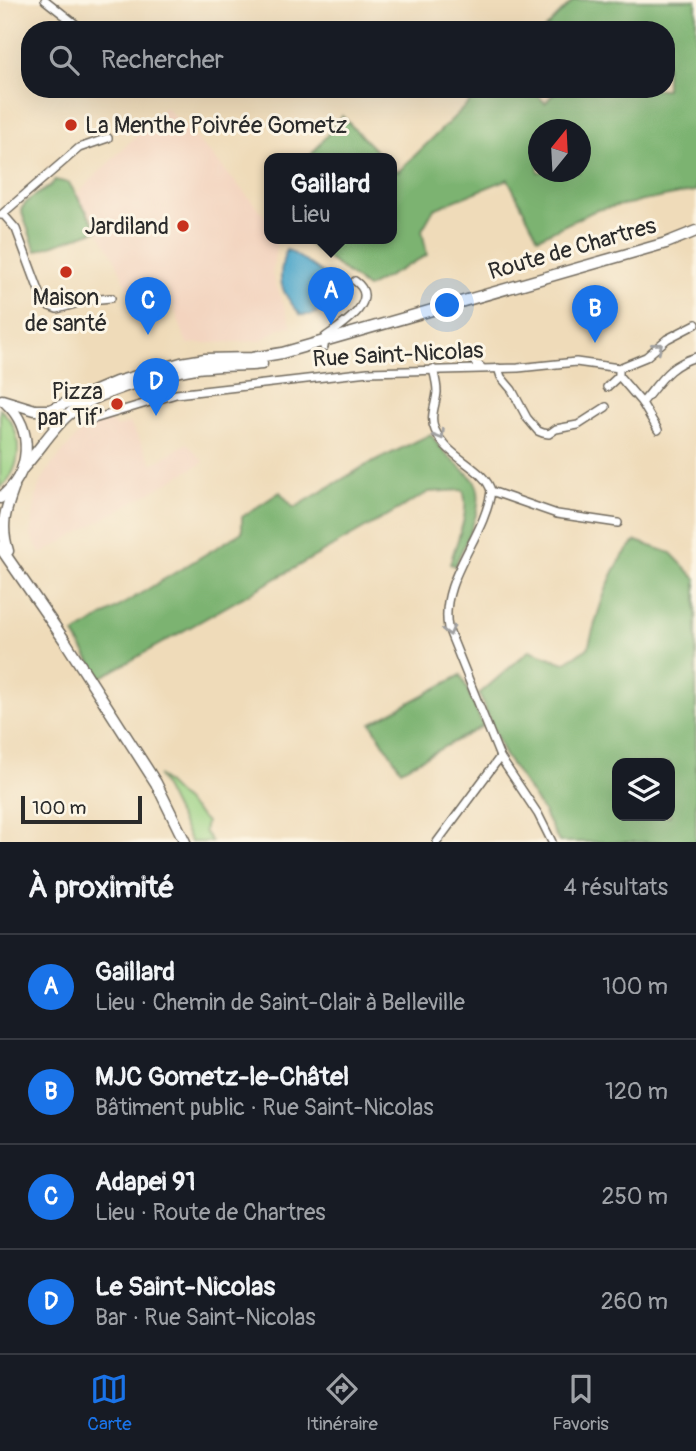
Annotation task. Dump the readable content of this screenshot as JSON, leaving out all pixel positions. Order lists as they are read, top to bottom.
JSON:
{
  "streets": {
    "main road": ["Route de Chartres"],
    "street": ["Rue Saint-Nicolas"]
  },
  "places": [
    "La Menthe Poivrée Gometz",
    "Jardiland",
    "Maison de santé",
    "Pizza par Tif'"
  ],
  "scale_bar": "100 m",
  "north": "top",
  "page": {
    "search": "Rechercher",
    "popup": ["Gaillard", "Lieu"],
    "pins": [
      "A",
      "C",
      "B",
      "D"
    ],
    "scale": "100 m",
    "heading": ["À proximité", "4 résultats"],
    "list": [
      {
        "mark": "A",
        "name": "Gaillard",
        "note": "Lieu · Chemin de Saint-Clair à Belleville",
        "value": "100 m"
      },
      {
        "mark": "B",
        "name": "MJC Gometz-le-Châtel",
        "note": "Bâtiment public · Rue Saint-Nicolas",
        "value": "120 m"
      },
      {
        "mark": "C",
        "name": "Adapei 91",
        "note": "Lieu · Route de Chartres",
        "value": "250 m"
      },
      {
        "mark": "D",
        "name": "Le Saint-Nicolas",
        "note": "Bar · Rue Saint-Nicolas",
        "value": "260 m"
      }
    ],
    "nav": ["Carte", "Itinéraire", "Favoris"]
  }
}
